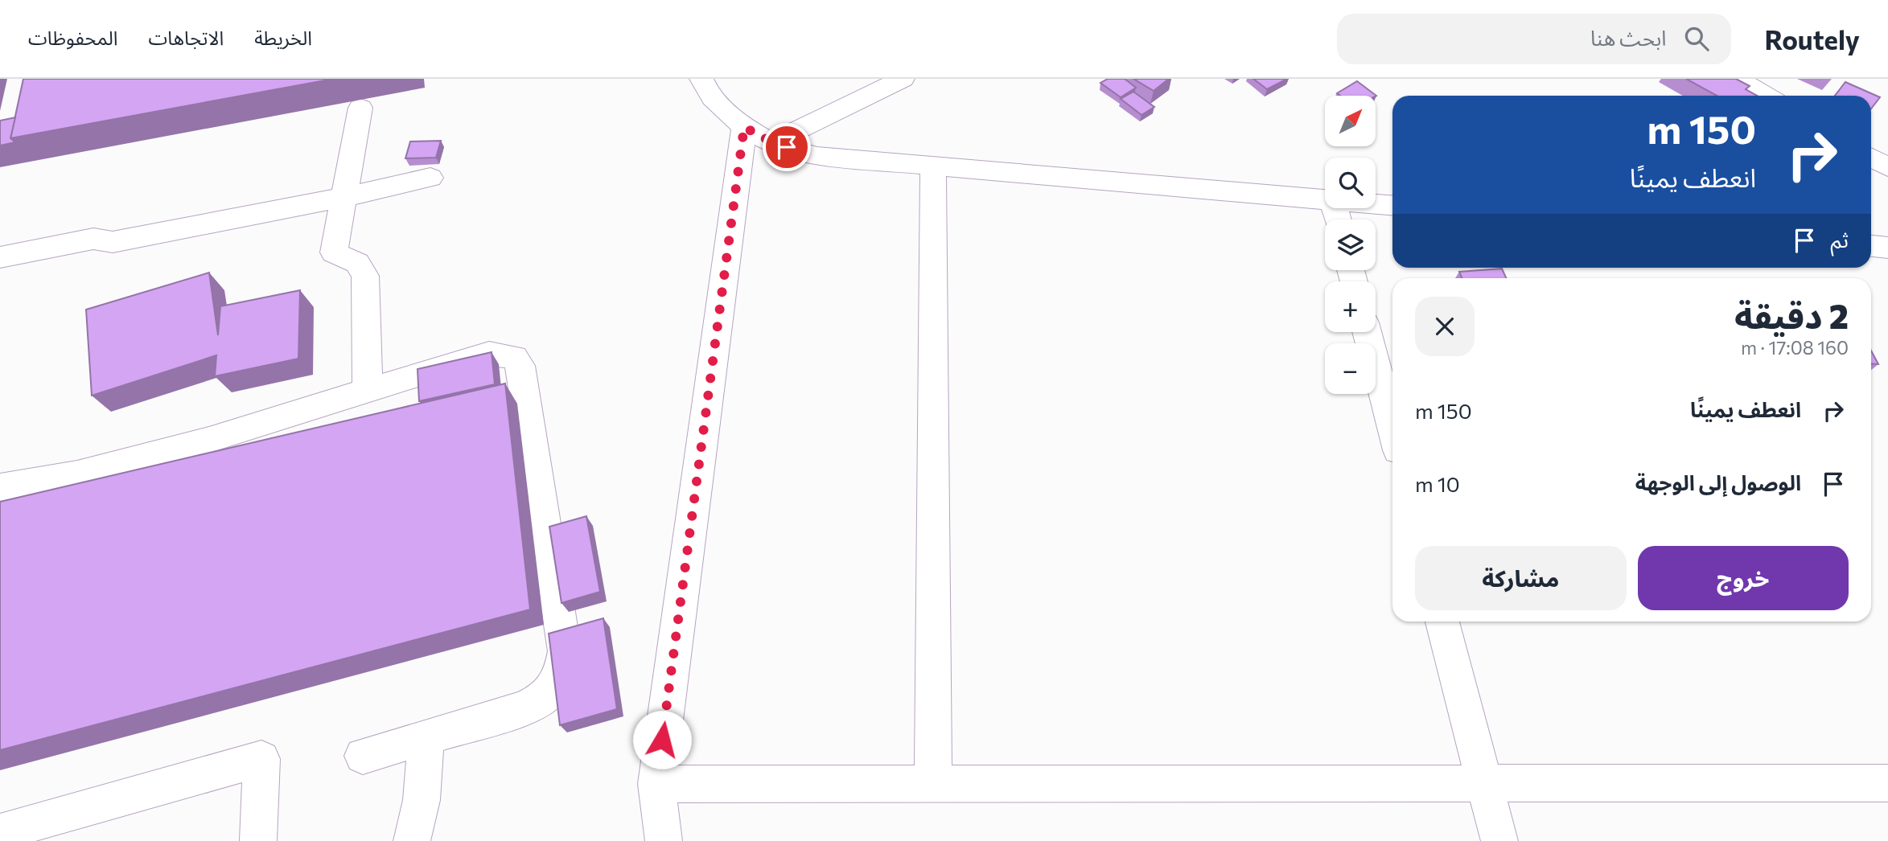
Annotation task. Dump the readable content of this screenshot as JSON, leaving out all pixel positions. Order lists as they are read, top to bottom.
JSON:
{
  "north": "top right",
  "page": {
    "header": "Routely",
    "search": "ابحث هنا",
    "nav": ["الخريطة", "الاتجاهات", "المحفوظات"],
    "map_buttons": ["+", "−"],
    "turn": ["150 m", "انعطف يمينًا"],
    "then": "ثم",
    "heading": ["2 دقيقة", "160 m · 17:08"],
    "list": [
      {
        "name": "انعطف يمينًا",
        "value": "150 m"
      },
      {
        "name": "الوصول إلى الوجهة",
        "value": "10 m"
      }
    ],
    "buttons": ["خروج", "مشاركة"]
  }
}
